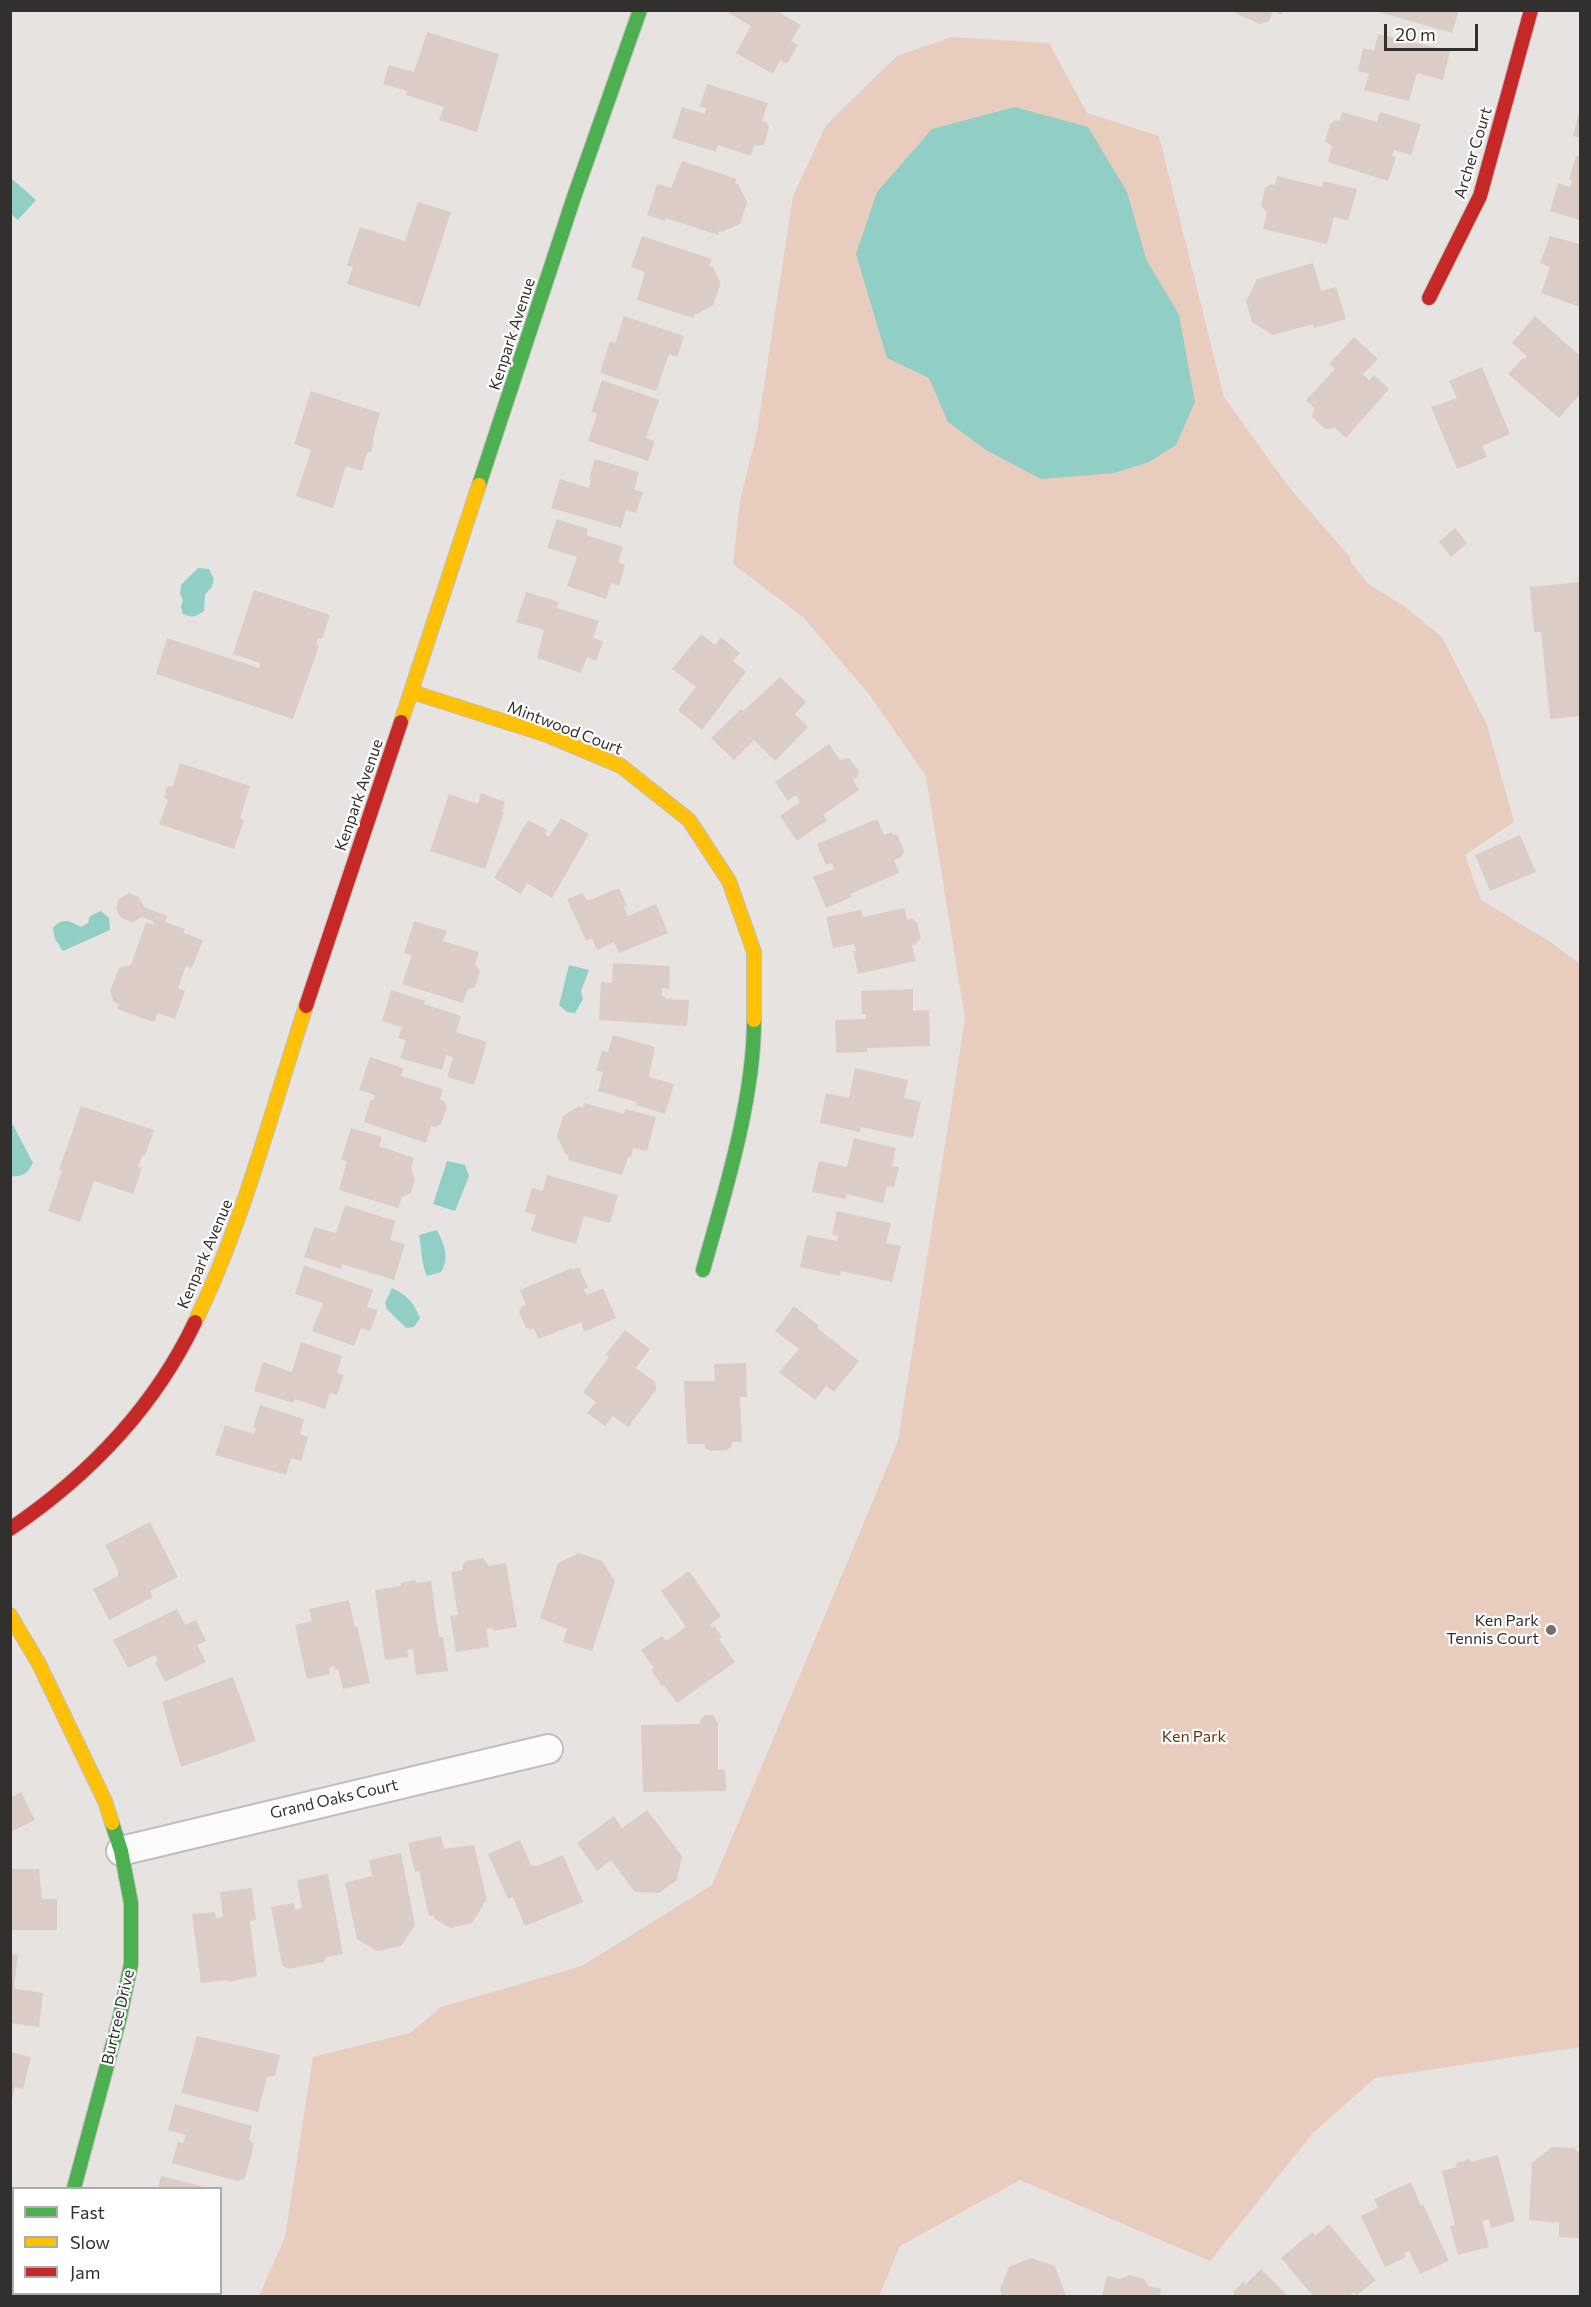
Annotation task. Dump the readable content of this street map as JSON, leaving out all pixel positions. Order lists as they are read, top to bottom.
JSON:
{
  "streets": {
    "street": [
      "Archer Court",
      "Kenpark Avenue",
      "Mintwood Court",
      "Grand Oaks Court",
      "Burtree Drive"
    ]
  },
  "crossings": [
    ["Kenpark Avenue", "Mintwood Court"],
    ["Grand Oaks Court", "Burtree Drive"]
  ],
  "parks": ["Ken Park"],
  "places": ["Ken Park Tennis Court"],
  "legend": ["Fast", "Slow", "Jam"],
  "scale_bar": "20 m"
}
